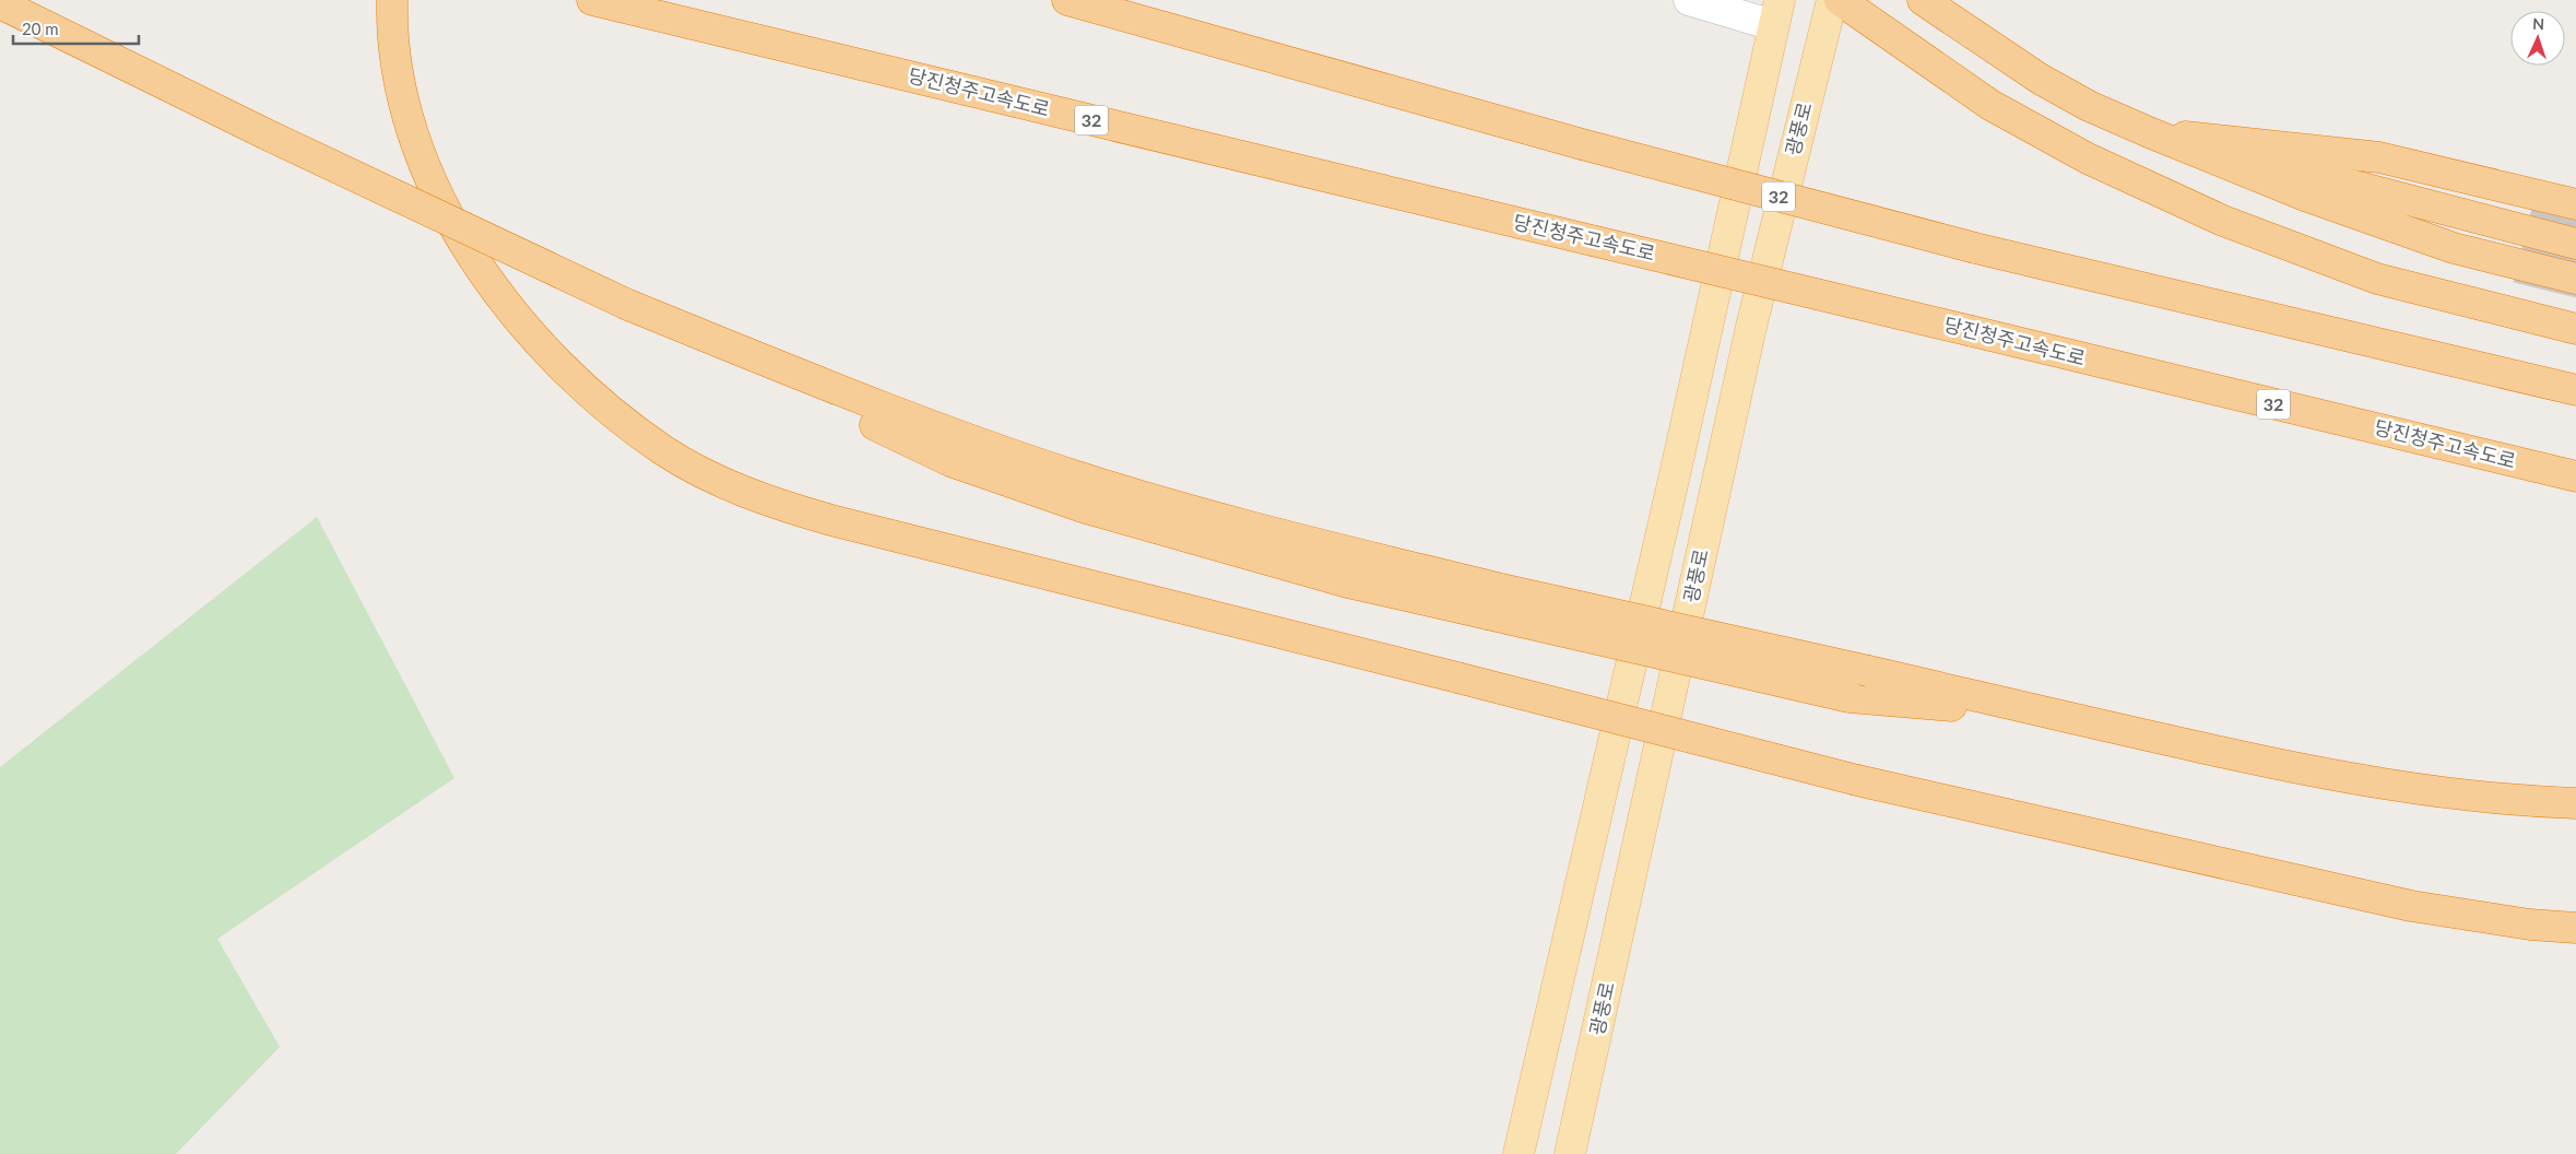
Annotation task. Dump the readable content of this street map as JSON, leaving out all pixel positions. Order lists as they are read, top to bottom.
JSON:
{
  "streets": {
    "highway": ["당진청주고속도로", "32"],
    "main road": ["광풍로"]
  },
  "scale_bar": "20 m",
  "north": "top"
}
